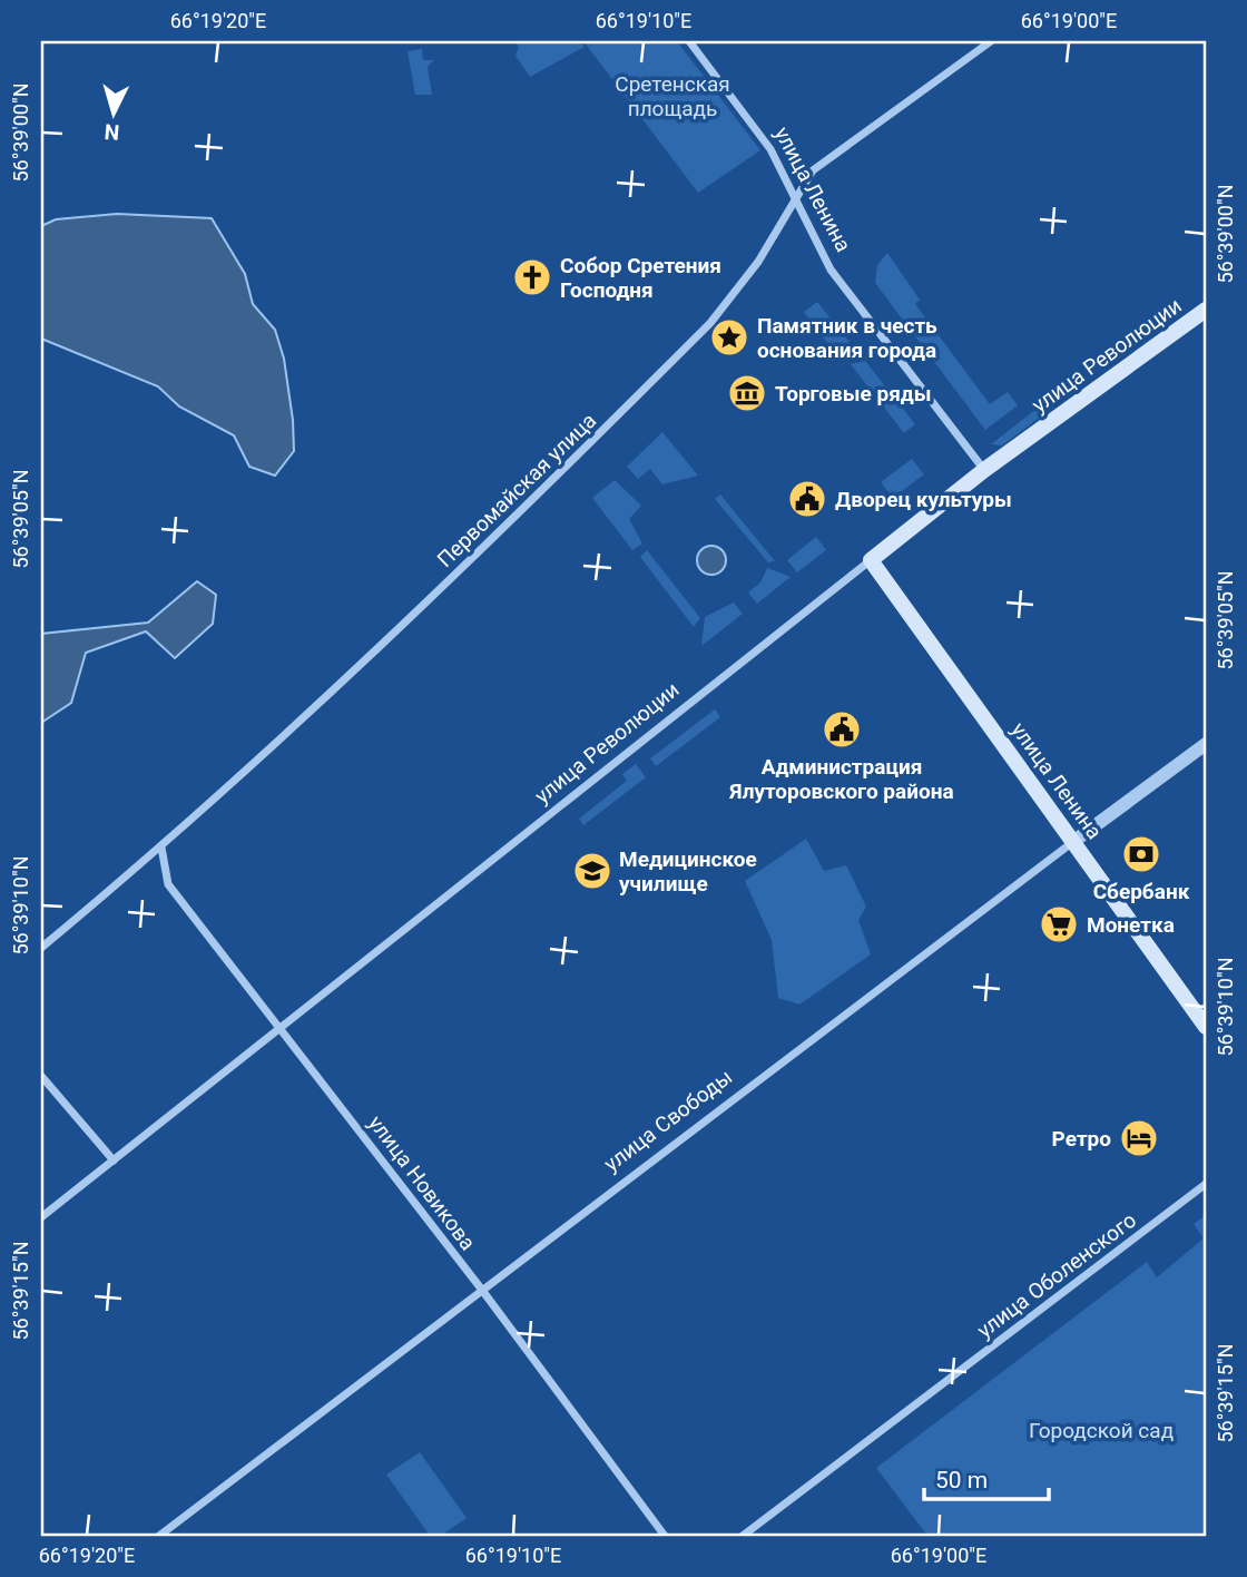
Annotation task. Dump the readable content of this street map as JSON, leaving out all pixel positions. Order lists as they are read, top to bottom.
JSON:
{
  "streets": {
    "main road": ["улица Ленина", "улица Революции"],
    "street": [
      "Первомайская улица",
      "улица Свободы",
      "улица Новикова",
      "улица Оболенского"
    ]
  },
  "crossings": [
    ["улица Ленина", "улица Революции"],
    ["улица Ленина", "Первомайская улица"],
    ["улица Ленина", "улица Свободы"],
    ["улица Революции", "улица Новикова"],
    ["Первомайская улица", "улица Новикова"],
    ["улица Свободы", "улица Новикова"]
  ],
  "parks": ["Сретенская площадь", "Городской сад"],
  "places": {
    "church": ["Собор Сретения Господня"],
    "place": ["Памятник в честь основания города"],
    "museum": ["Торговые ряды"],
    "public building": ["Дворец культуры", "Администрация Ялуторовского района"],
    "bank": ["Сбербанк"],
    "school or university": ["Медицинское училище"],
    "supermarket": ["Монетка"],
    "hotel": ["Ретро"]
  },
  "scale_bar": "50 m",
  "north": "bottom",
  "coordinates": [
    "66°19'20\"E",
    "66°19'10\"E",
    "66°19'00\"E",
    "56°39'00\"N",
    "56°39'05\"N",
    "56°39'10\"N",
    "56°39'15\"N"
  ]
}
